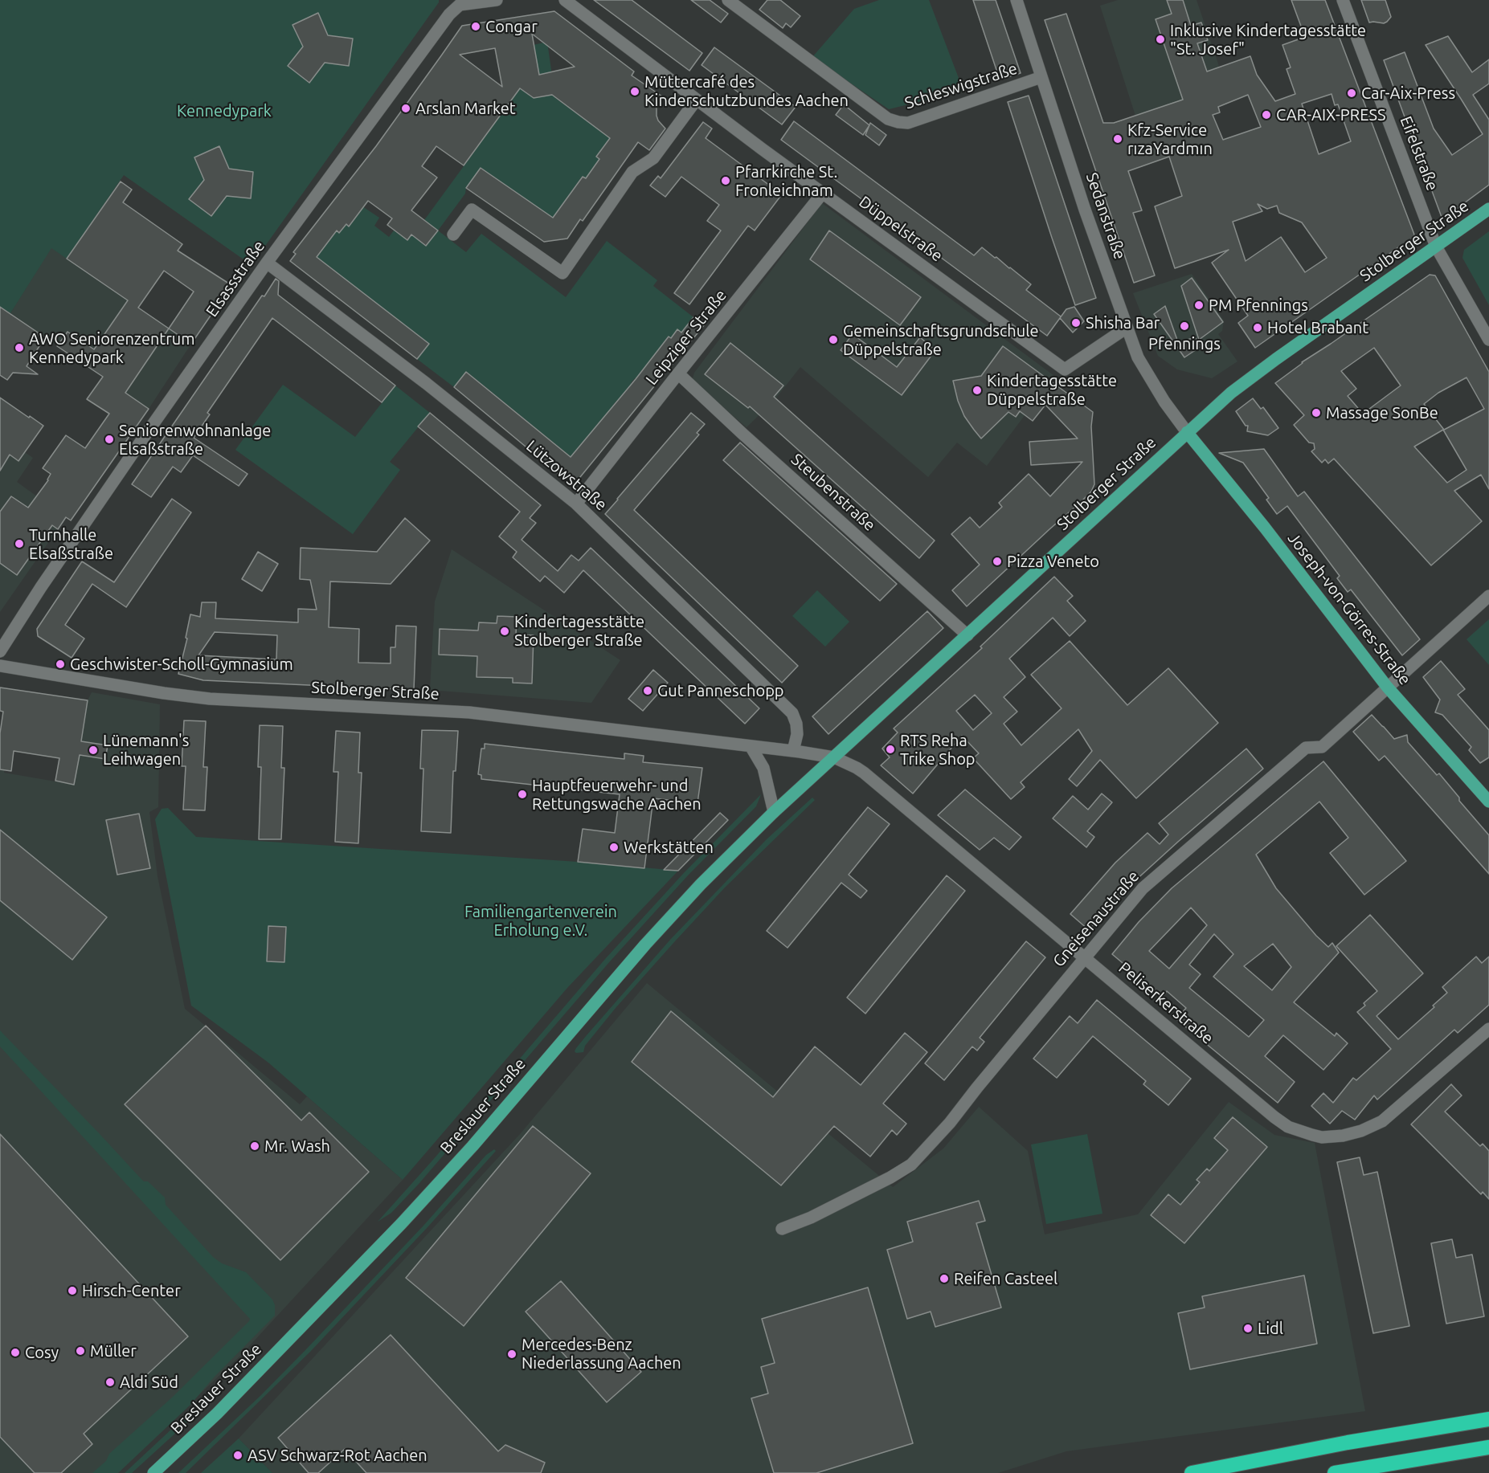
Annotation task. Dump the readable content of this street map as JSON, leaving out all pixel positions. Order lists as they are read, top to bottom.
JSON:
{
  "streets": {
    "main road": ["Stolberger Straße", "Joseph-von-Görres-Straße", "Breslauer Straße"],
    "street": [
      "Schleswigstraße",
      "Eifelstraße",
      "Sedanstraße",
      "Düppelstraße",
      "Elsassstraße",
      "Leipziger Straße",
      "Lützowstraße",
      "Steubenstraße",
      "Gneisenaustraße",
      "Peliserkerstraße"
    ]
  },
  "crossings": [
    ["Schleswigstraße", "Sedanstraße"],
    ["Eifelstraße", "Stolberger Straße"],
    ["Sedanstraße", "Düppelstraße"],
    ["Sedanstraße", "Stolberger Straße"],
    ["Sedanstraße", "Joseph-von-Görres-Straße"],
    ["Düppelstraße", "Leipziger Straße"],
    ["Stolberger Straße", "Lützowstraße"],
    ["Stolberger Straße", "Steubenstraße"],
    ["Stolberger Straße", "Joseph-von-Görres-Straße"],
    ["Stolberger Straße", "Peliserkerstraße"],
    ["Stolberger Straße", "Breslauer Straße"],
    ["Elsassstraße", "Lützowstraße"],
    ["Leipziger Straße", "Lützowstraße"],
    ["Leipziger Straße", "Steubenstraße"],
    ["Joseph-von-Görres-Straße", "Gneisenaustraße"],
    ["Gneisenaustraße", "Peliserkerstraße"],
    ["Peliserkerstraße", "Breslauer Straße"]
  ],
  "parks": ["Kennedypark", "Familiengartenverein Erholung e.V."],
  "places": [
    "Congar",
    "Inklusive Kindertagesstätte \"St. Josef\"",
    "Müttercafé des Kinderschutzbundes Aachen",
    "Car-Aix-Press",
    "Arslan Market",
    "CAR-AIX-PRESS",
    "Kfz-Service rızaYardmın",
    "Pfarrkirche St. Fronleichnam",
    "PM Pfennings",
    "Shisha Bar",
    "Pfennings",
    "Hotel Brabant",
    "Gemeinschaftsgrundschule Düppelstraße",
    "AWO Seniorenzentrum Kennedypark",
    "Kindertagesstätte Düppelstraße",
    "Massage SonBe",
    "Seniorenwohnanlage Elsaßstraße",
    "Turnhalle Elsaßstraße",
    "Pizza Veneto",
    "Kindertagesstätte Stolberger Straße",
    "Geschwister-Scholl-Gymnasium",
    "Gut Panneschopp",
    "RTS Reha Trike Shop",
    "Lünemann's Leihwagen",
    "Hauptfeuerwehr- und Rettungswache Aachen",
    "Werkstätten",
    "Mr. Wash",
    "Reifen Casteel",
    "Hirsch-Center",
    "Lidl",
    "Müller",
    "Cosy",
    "Mercedes-Benz Niederlassung Aachen",
    "Aldi Süd",
    "ASV Schwarz-Rot Aachen"
  ]
}
